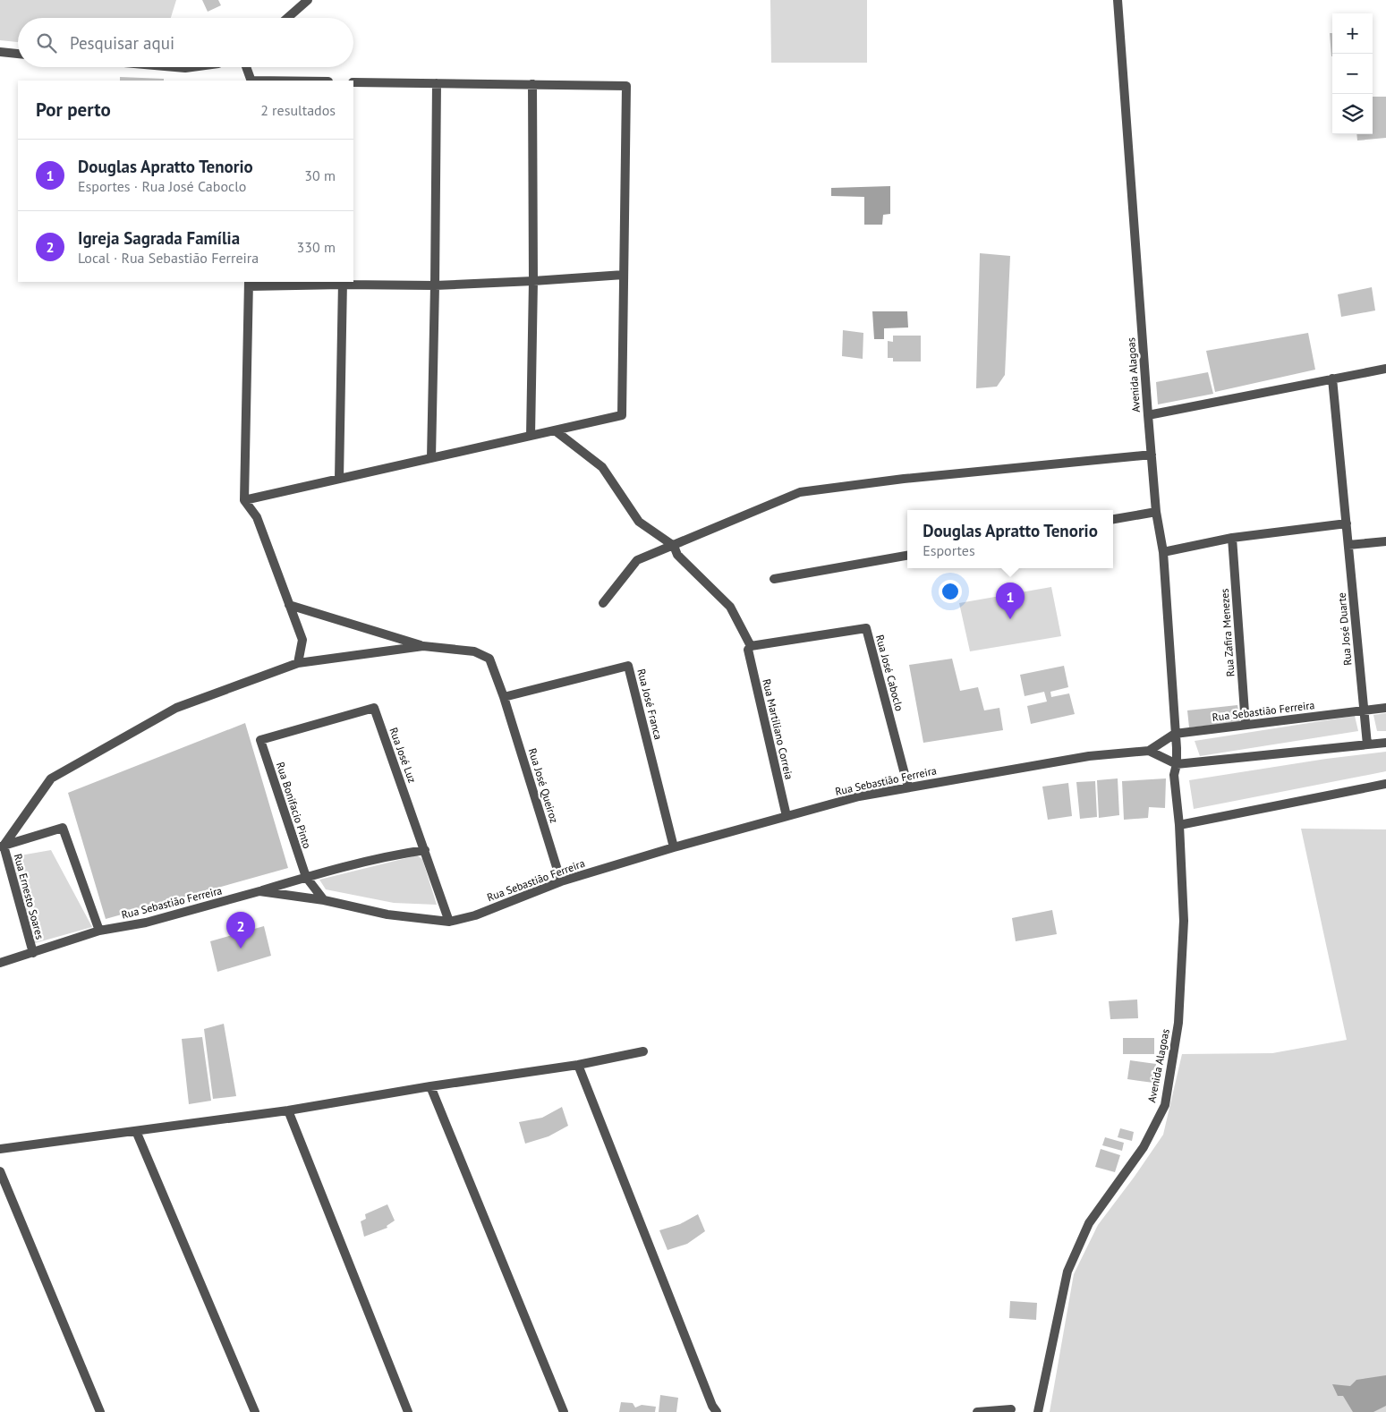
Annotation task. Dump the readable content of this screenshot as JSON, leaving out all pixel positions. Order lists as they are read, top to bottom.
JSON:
{
  "streets": {
    "street": [
      "Avenida Alagoas",
      "Rua José Duarte",
      "Rua Zafira Menezes",
      "Rua José Caboclo",
      "Rua José Franca",
      "Rua Sebastião Ferreira",
      "Rua Martiliano Correia",
      "Rua José Luz",
      "Rua José Queiroz",
      "Rua Bonifacio Pinto",
      "Rua Ernesto Soares"
    ]
  },
  "crossings": [
    ["Avenida Alagoas", "Rua Sebastião Ferreira"],
    ["Rua José Duarte", "Rua Sebastião Ferreira"],
    ["Rua Zafira Menezes", "Rua Sebastião Ferreira"],
    ["Rua José Caboclo", "Rua Sebastião Ferreira"],
    ["Rua José Caboclo", "Rua Martiliano Correia"],
    ["Rua José Franca", "Rua Sebastião Ferreira"],
    ["Rua José Franca", "Rua José Queiroz"],
    ["Rua Sebastião Ferreira", "Rua Martiliano Correia"],
    ["Rua Sebastião Ferreira", "Rua José Luz"],
    ["Rua Sebastião Ferreira", "Rua José Queiroz"],
    ["Rua Sebastião Ferreira", "Rua Bonifacio Pinto"],
    ["Rua Sebastião Ferreira", "Rua Ernesto Soares"],
    ["Rua José Luz", "Rua Bonifacio Pinto"]
  ],
  "page": {
    "map_buttons": ["+", "−"],
    "search": "Pesquisar aqui",
    "heading": ["Por perto", "2 resultados"],
    "list": [
      {
        "mark": "1",
        "name": "Douglas Apratto Tenorio",
        "note": "Esportes · Rua José Caboclo",
        "value": "30 m"
      },
      {
        "mark": "2",
        "name": "Igreja Sagrada Família",
        "note": "Local · Rua Sebastião Ferreira",
        "value": "330 m"
      }
    ],
    "popup": ["Douglas Apratto Tenorio", "Esportes"],
    "pins": ["1", "2"]
  }
}
